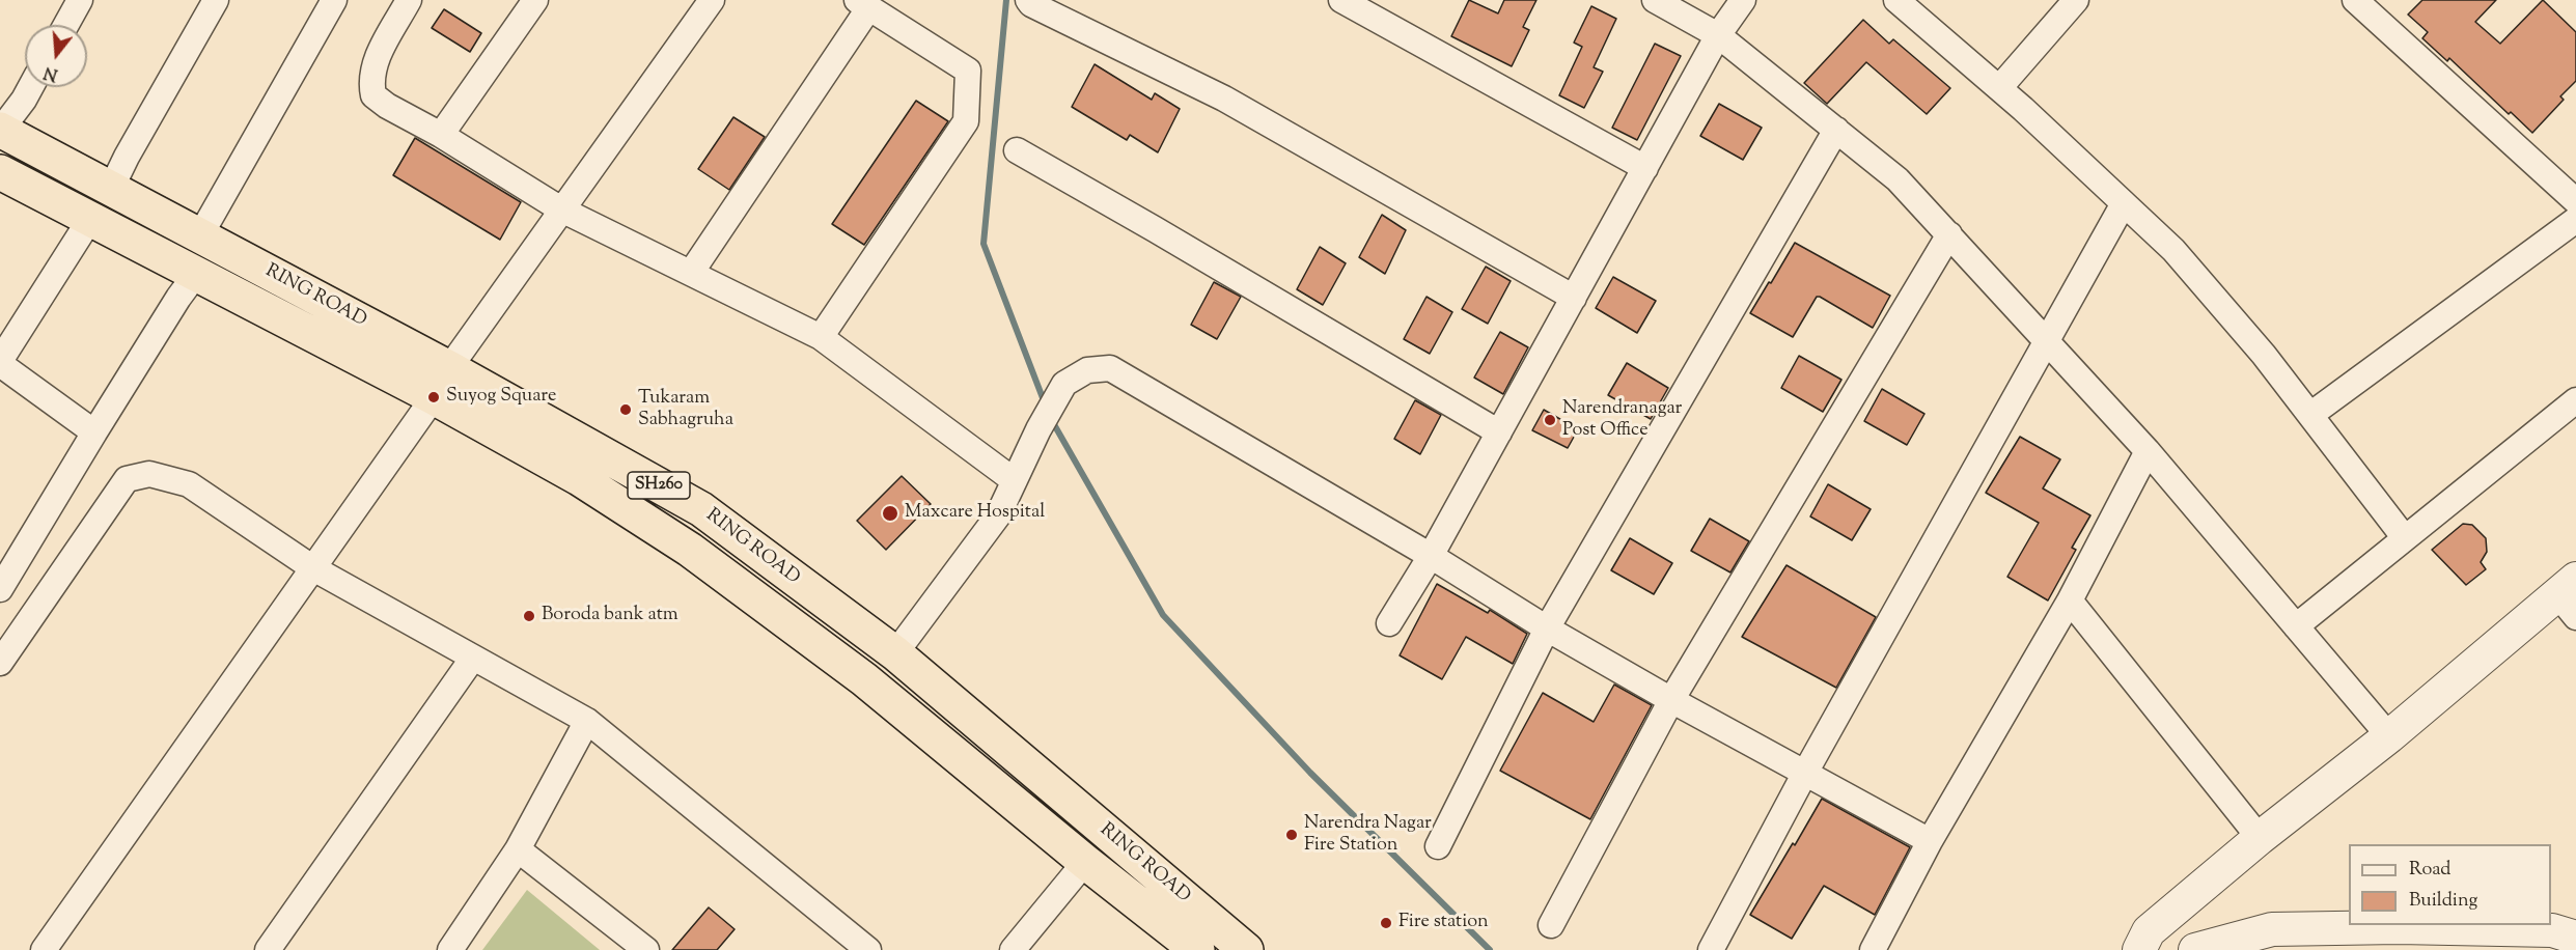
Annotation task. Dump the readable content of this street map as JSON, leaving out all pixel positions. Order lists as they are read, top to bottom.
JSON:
{
  "streets": {
    "highway": ["RING ROAD", "SH260"]
  },
  "places": [
    "Suyog Square",
    "Tukaram Sabhagruha",
    "Narendranagar Post Office",
    "Maxcare Hospital",
    "Boroda bank atm",
    "Narendra Nagar Fire Station",
    "Fire station"
  ],
  "legend": ["Road", "Building"],
  "north": "bottom"
}
